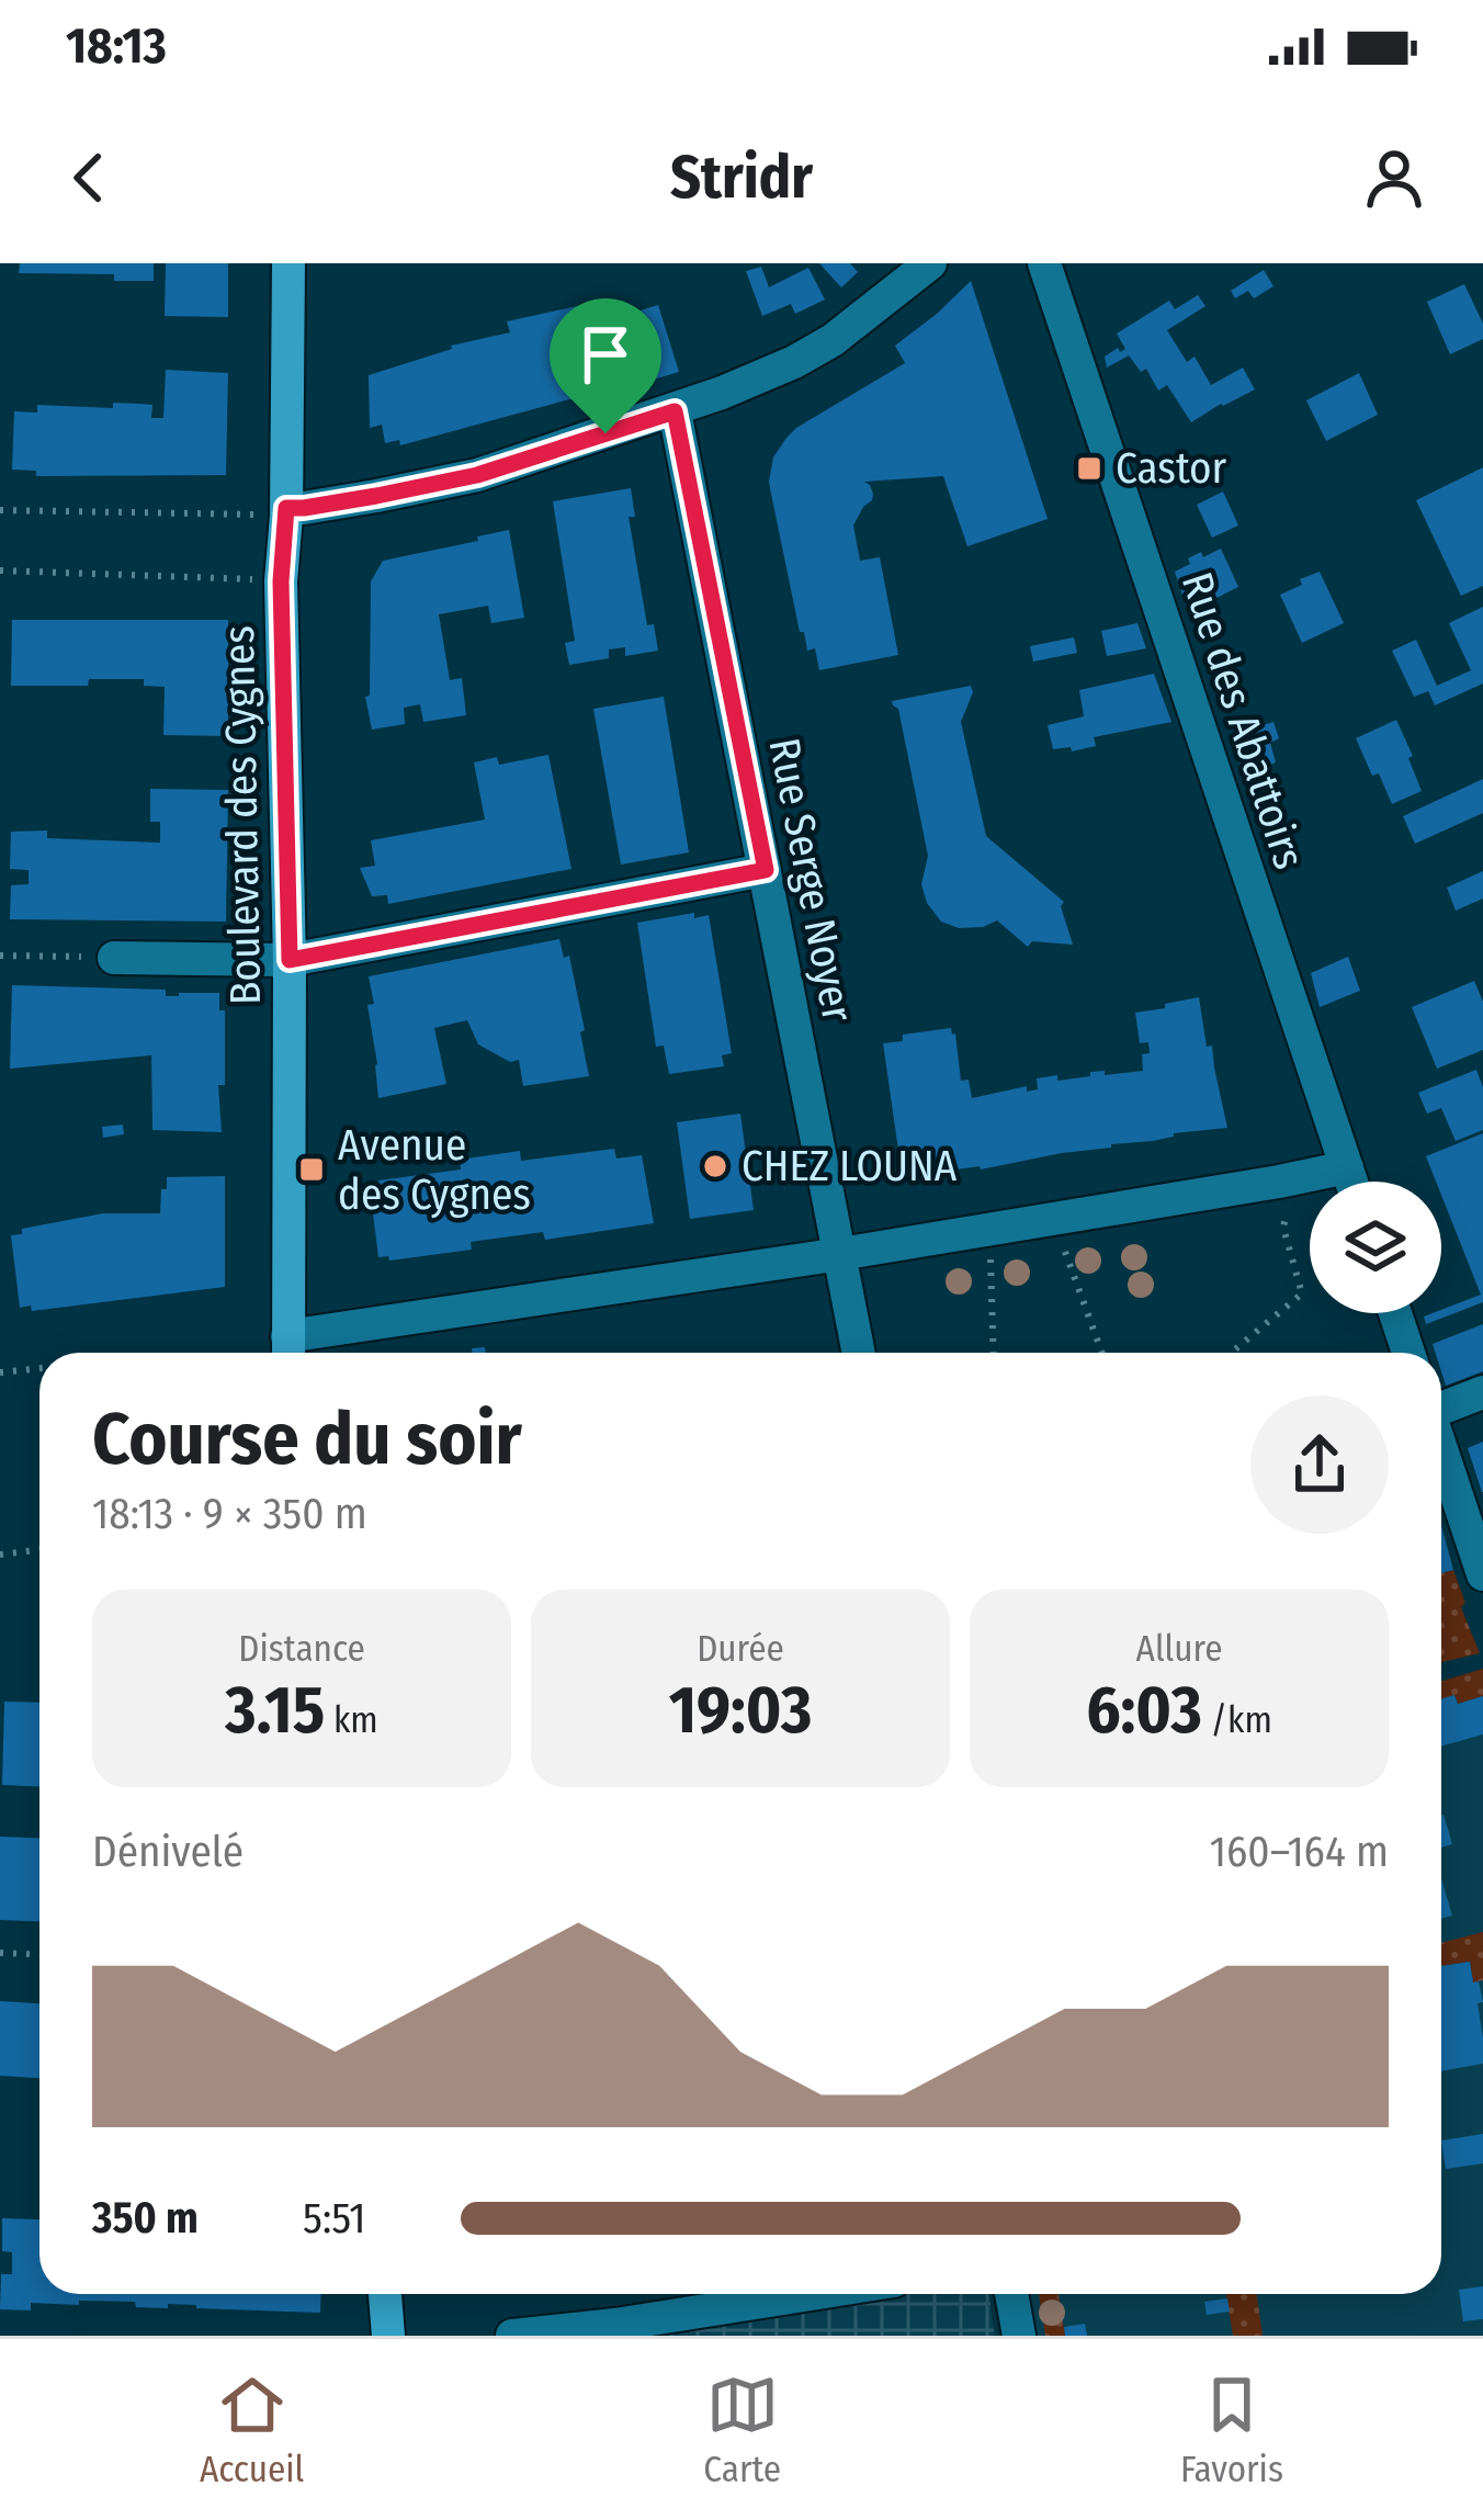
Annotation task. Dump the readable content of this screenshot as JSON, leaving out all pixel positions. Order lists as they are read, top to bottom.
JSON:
{
  "streets": {
    "main road": ["Boulevard des Cygnes"],
    "street": ["Rue des Abattoirs", "Rue Serge Noyer"]
  },
  "places": {
    "transit": ["Castor", "Avenue des Cygnes"],
    "other": ["CHEZ LOUNA"]
  },
  "page": {
    "status": "18:13",
    "header": "Stridr",
    "heading": ["Course du soir", "18:13 · 9 × 350 m"],
    "stats": [
      ["Distance", "3.15 km"],
      ["Durée", "19:03"],
      ["Allure", "6:03 /km"]
    ],
    "chart": ["Dénivelé", "160–164 m"],
    "list": [
      {
        "name": "350 m",
        "note": "5:51"
      }
    ],
    "tabs": ["Accueil", "Carte", "Favoris"]
  }
}
